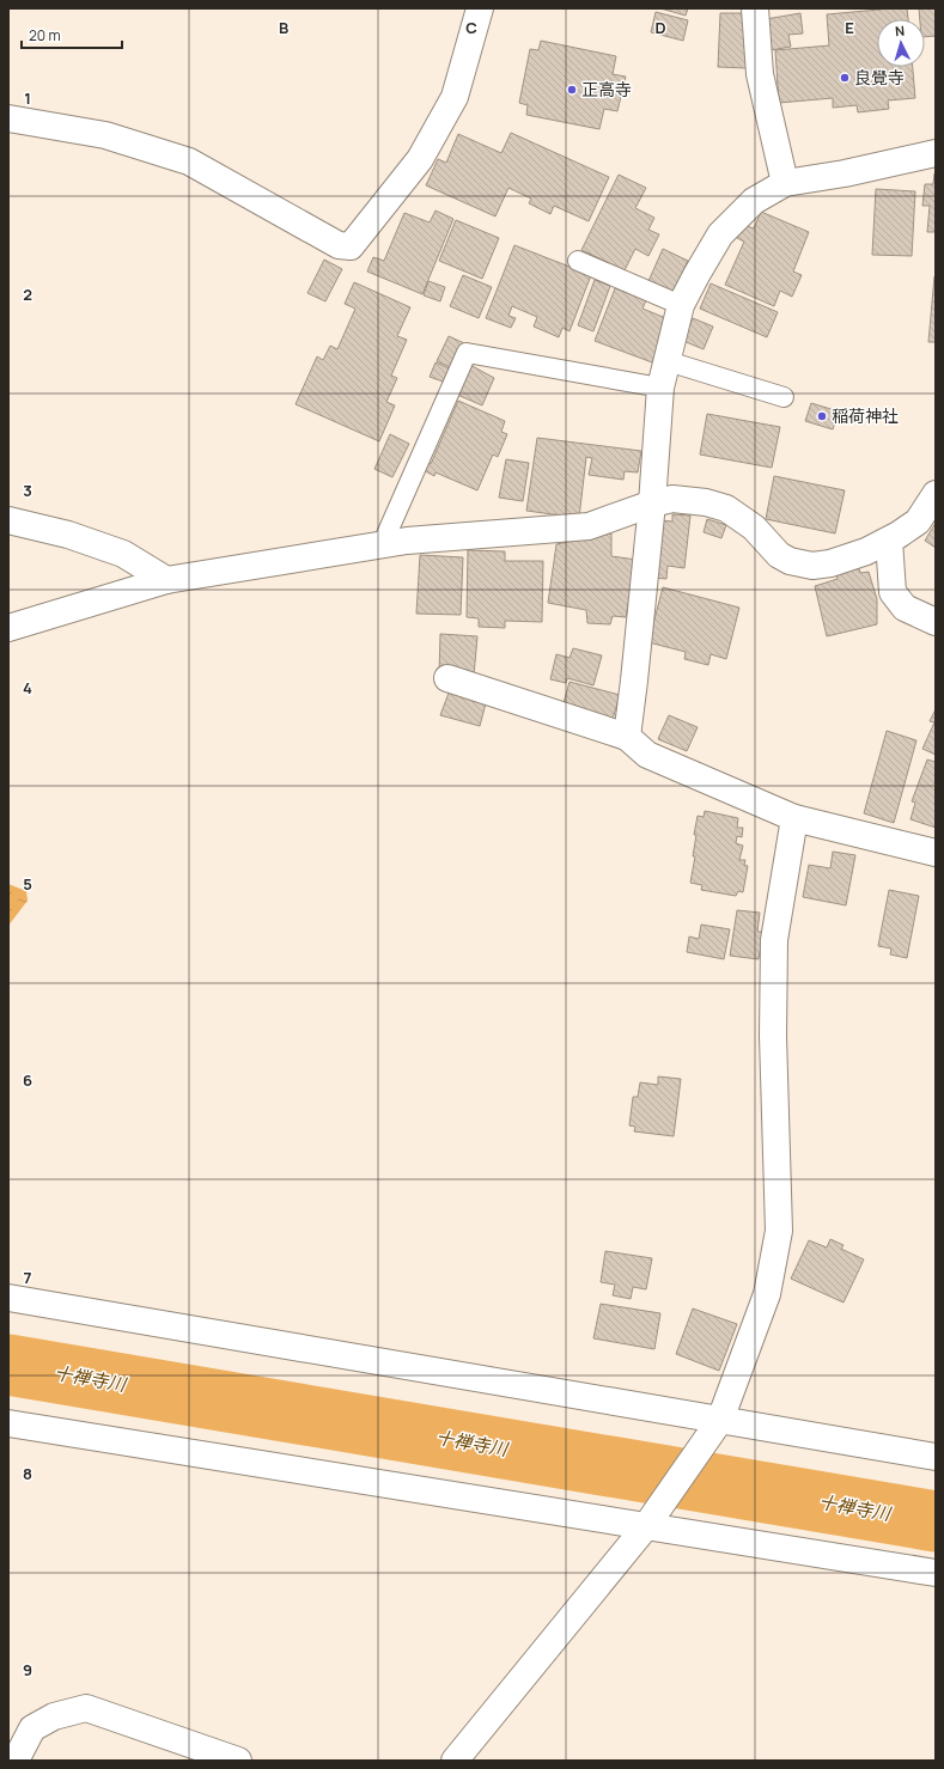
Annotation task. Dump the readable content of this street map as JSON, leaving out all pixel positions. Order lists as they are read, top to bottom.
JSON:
{
  "water": ["十禅寺川"],
  "places": ["良覺寺", "正高寺", "稲荷神社"],
  "scale_bar": "20 m",
  "north": "top",
  "grid": {
    "columns": [
      "B",
      "C",
      "D",
      "E"
    ],
    "rows": [
      "1",
      "2",
      "3",
      "4",
      "5",
      "6",
      "7",
      "8",
      "9"
    ]
  }
}
